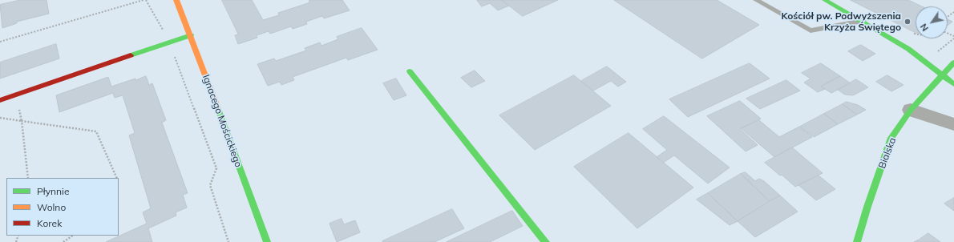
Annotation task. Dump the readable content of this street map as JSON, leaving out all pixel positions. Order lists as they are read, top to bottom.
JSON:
{
  "streets": {
    "street": ["Ignacego Mościckiego", "Bialska"]
  },
  "places": ["Kościół pw. Podwyższenia Krzyża Świętego"],
  "legend": ["Płynnie", "Wolno", "Korek"],
  "north": "bottom left"
}
